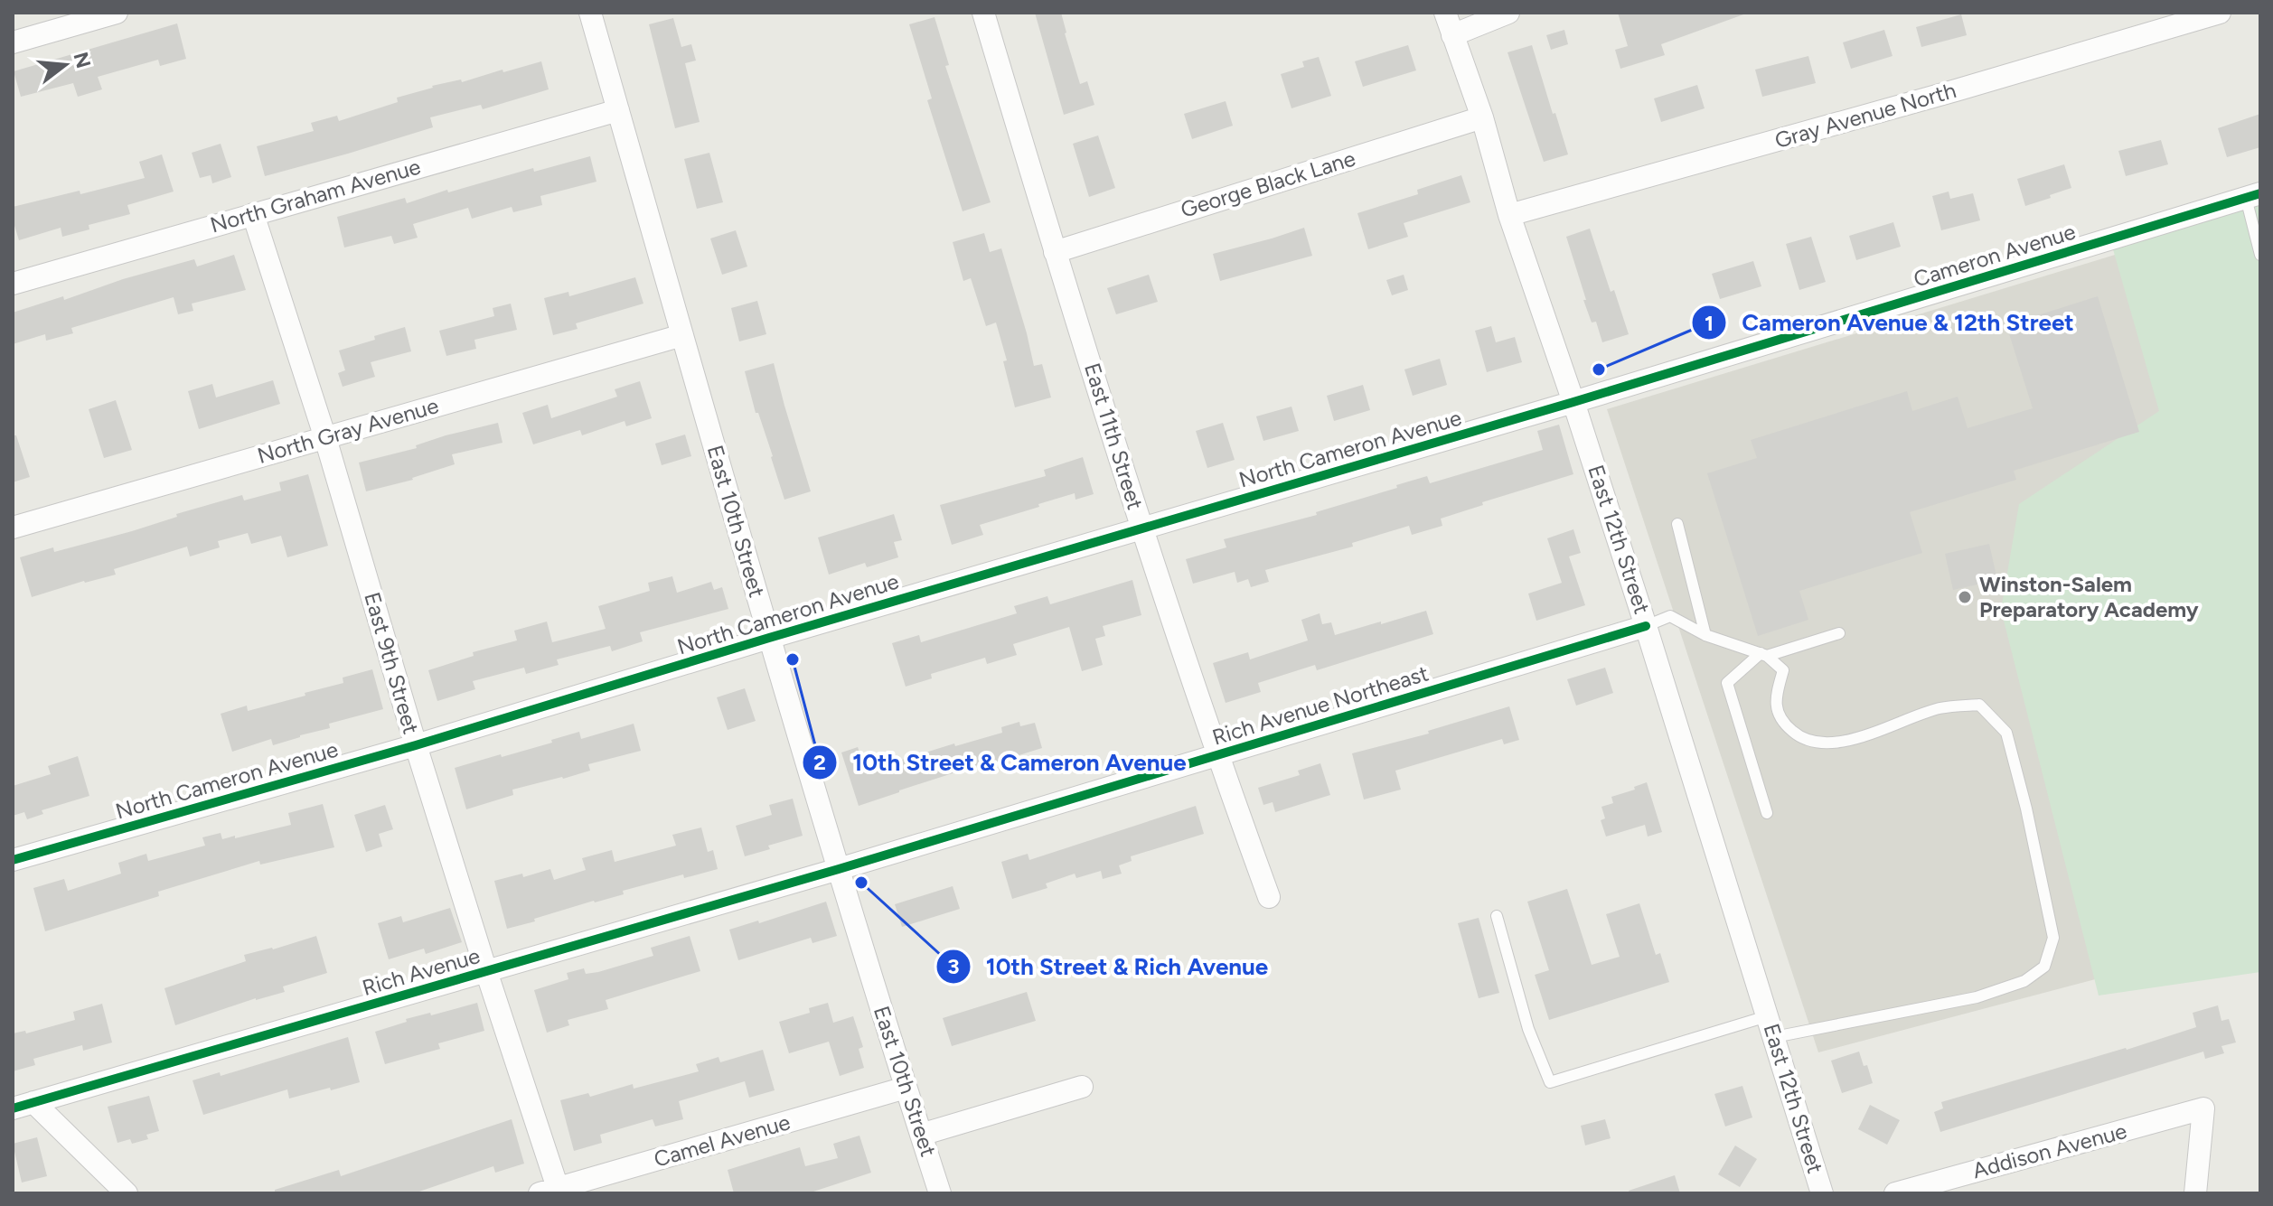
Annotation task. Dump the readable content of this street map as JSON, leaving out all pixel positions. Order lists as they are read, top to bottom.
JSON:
{
  "streets": {
    "street": [
      "Gray Avenue North",
      "George Black Lane",
      "North Graham Avenue",
      "Cameron Avenue",
      "North Gray Avenue",
      "East 11th Street",
      "North Cameron Avenue",
      "East 10th Street",
      "East 12th Street",
      "East 9th Street",
      "Rich Avenue Northeast",
      "Rich Avenue",
      "Camel Avenue",
      "Addison Avenue"
    ]
  },
  "crossings": [
    ["Gray Avenue North", "East 12th Street"],
    ["George Black Lane", "East 11th Street"],
    ["George Black Lane", "East 12th Street"],
    ["North Graham Avenue", "East 10th Street"],
    ["North Graham Avenue", "East 9th Street"],
    ["Cameron Avenue", "North Cameron Avenue"],
    ["Cameron Avenue", "East 12th Street"],
    ["North Gray Avenue", "East 10th Street"],
    ["North Gray Avenue", "East 9th Street"],
    ["East 11th Street", "North Cameron Avenue"],
    ["East 11th Street", "Rich Avenue Northeast"],
    ["North Cameron Avenue", "East 10th Street"],
    ["North Cameron Avenue", "East 12th Street"],
    ["North Cameron Avenue", "East 9th Street"],
    ["East 10th Street", "Rich Avenue Northeast"],
    ["East 10th Street", "Rich Avenue"],
    ["East 10th Street", "Camel Avenue"],
    ["East 12th Street", "Rich Avenue Northeast"],
    ["East 9th Street", "Rich Avenue"],
    ["East 9th Street", "Camel Avenue"],
    ["Rich Avenue Northeast", "Rich Avenue"]
  ],
  "places": [
    "Cameron Avenue & 12th Street",
    "Winston-Salem Preparatory Academy",
    "10th Street & Cameron Avenue",
    "10th Street & Rich Avenue"
  ],
  "north": "right"
}
